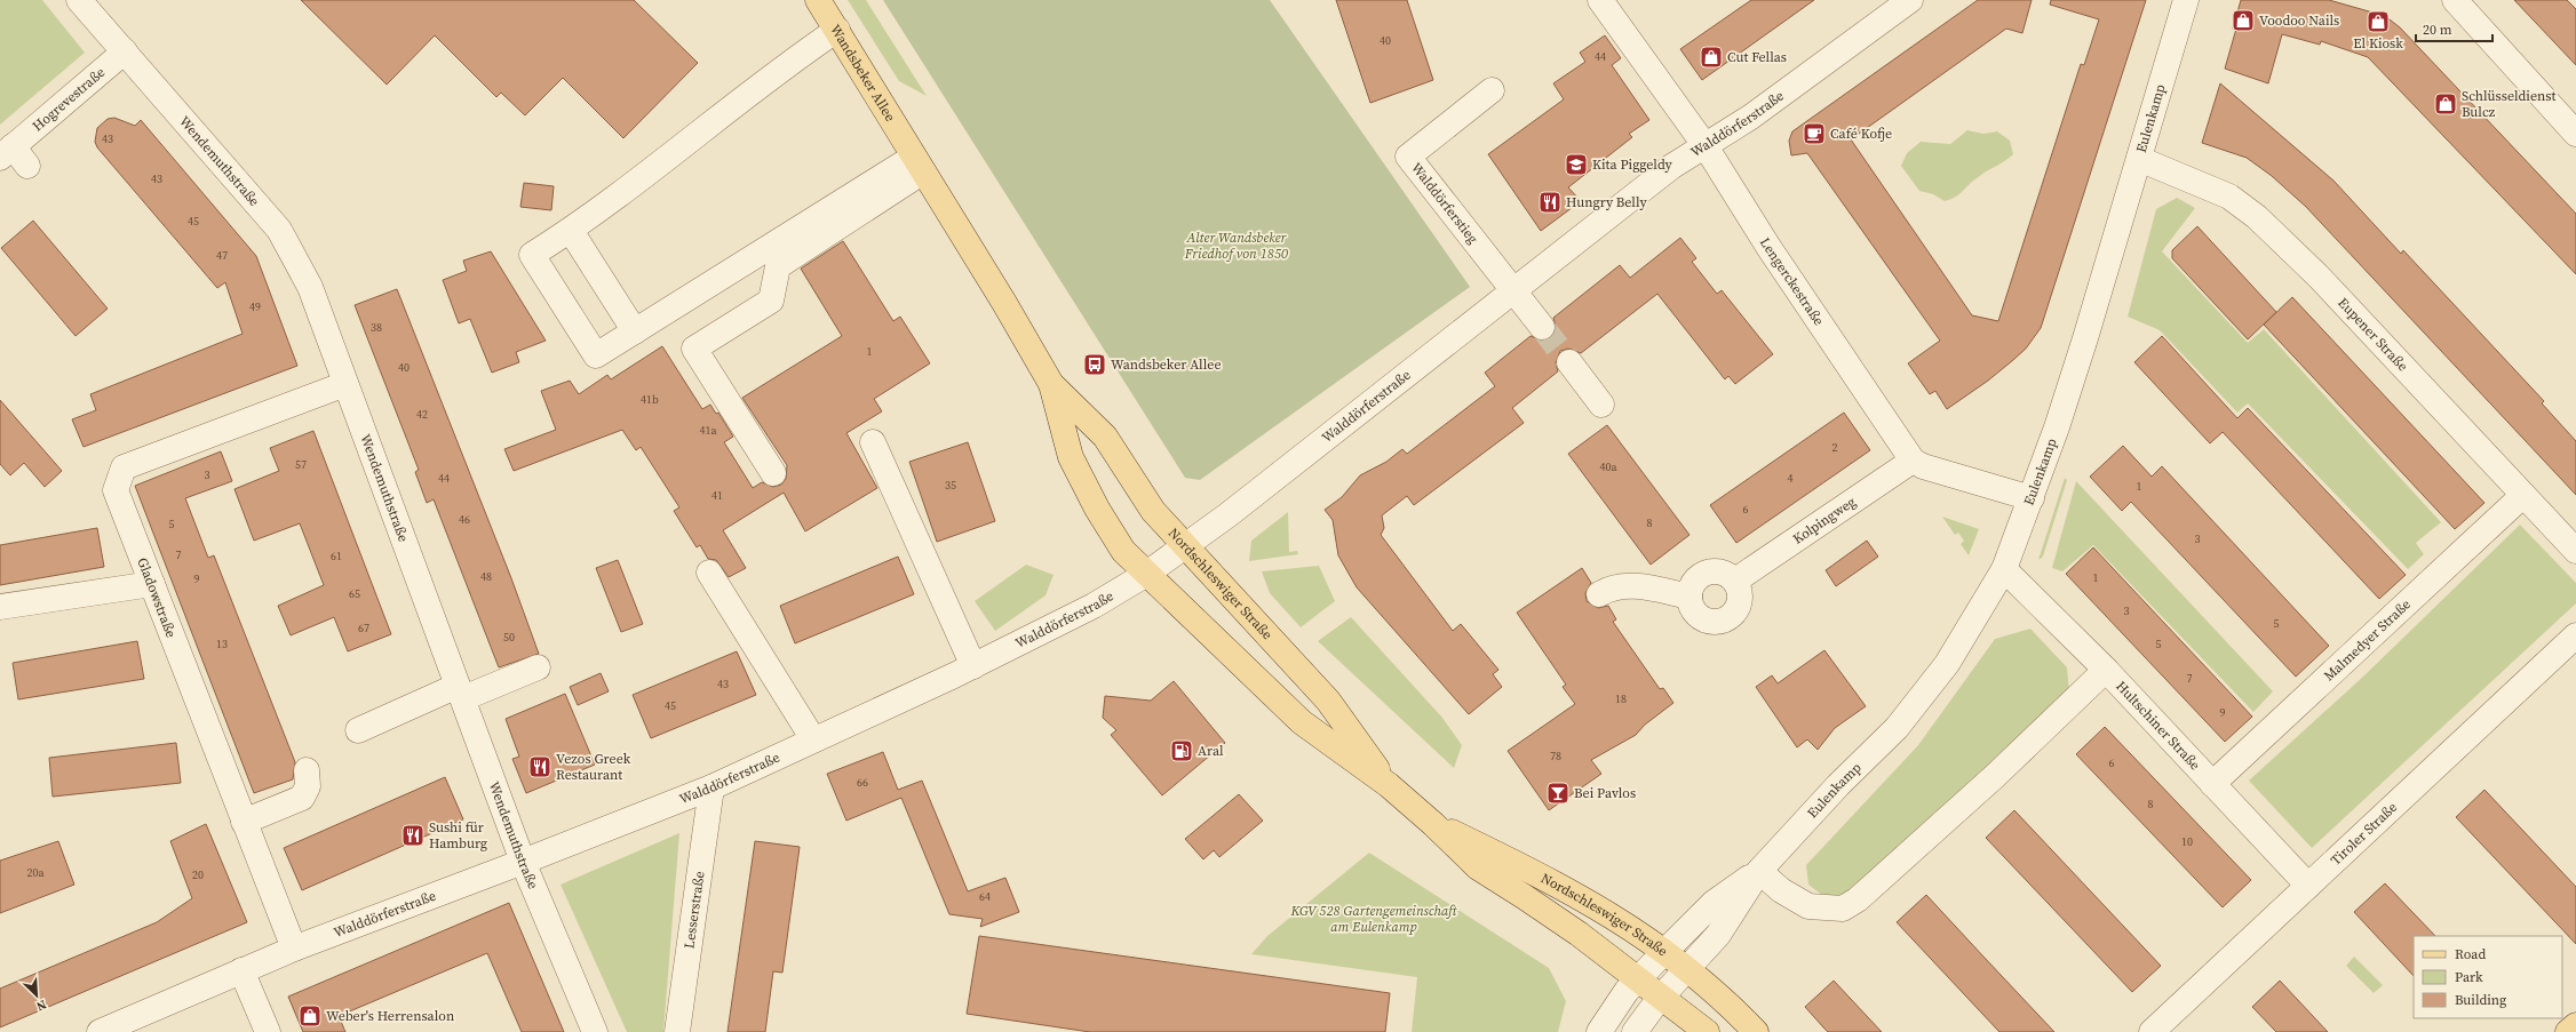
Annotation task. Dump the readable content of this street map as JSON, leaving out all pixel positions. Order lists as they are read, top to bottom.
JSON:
{
  "streets": {
    "main road": ["Wandsbeker Allee", "Nordschleswiger Straße"],
    "street": [
      "Hogrevestraße",
      "Eulenkamp",
      "Walddörferstraße",
      "Wendemuthstraße",
      "Walddörferstieg",
      "Lengerckestraße",
      "Eupener Straße",
      "Kolpingweg",
      "Gladowstraße",
      "Malmedyer Straße",
      "Hultschiner Straße",
      "Tiroler Straße",
      "Lesserstraße"
    ]
  },
  "crossings": [
    ["Wandsbeker Allee", "Walddörferstraße"],
    ["Wandsbeker Allee", "Nordschleswiger Straße"],
    ["Hogrevestraße", "Wendemuthstraße"],
    ["Eulenkamp", "Eupener Straße"],
    ["Eulenkamp", "Nordschleswiger Straße"],
    ["Eulenkamp", "Hultschiner Straße"],
    ["Walddörferstraße", "Wendemuthstraße"],
    ["Walddörferstraße", "Walddörferstieg"],
    ["Walddörferstraße", "Lengerckestraße"],
    ["Walddörferstraße", "Nordschleswiger Straße"],
    ["Walddörferstraße", "Gladowstraße"],
    ["Walddörferstraße", "Lesserstraße"],
    ["Wendemuthstraße", "Gladowstraße"],
    ["Lengerckestraße", "Kolpingweg"],
    ["Eupener Straße", "Malmedyer Straße"],
    ["Malmedyer Straße", "Hultschiner Straße"],
    ["Hultschiner Straße", "Tiroler Straße"]
  ],
  "parks": ["Alter Wandsbeker Friedhof von 1850", "KGV 528 Gartengemeinschaft am Eulenkamp"],
  "places": {
    "shop": [
      "Voodoo Nails",
      "El Kiosk",
      "Cut Fellas",
      "Schlüsseldienst Bulcz",
      "Weber's Herrensalon"
    ],
    "cafe": ["Café Kofje"],
    "school or university": ["Kita Piggeldy"],
    "restaurant": ["Hungry Belly", "Vezos Greek Restaurant", "Sushi für Hamburg"],
    "bus stop": ["Wandsbeker Allee"],
    "fuel station": ["Aral"],
    "bar": ["Bei Pavlos"]
  },
  "house_numbers": [
    "40",
    "44",
    "43",
    "43",
    "45",
    "47",
    "49",
    "38",
    "1",
    "40",
    "41b",
    "42",
    "41a",
    "2",
    "57",
    "40a",
    "3",
    "44",
    "4",
    "35",
    "1",
    "41",
    "6",
    "46",
    "8",
    "5",
    "3",
    "7",
    "61",
    "48",
    "1",
    "9",
    "65",
    "3",
    "5",
    "67",
    "50",
    "13",
    "5",
    "7",
    "43",
    "18",
    "45",
    "9",
    "78",
    "6",
    "66",
    "8",
    "10",
    "20a",
    "20",
    "64"
  ],
  "legend": ["Road", "Park", "Building"],
  "scale_bar": "20 m",
  "north": "bottom right"
}
